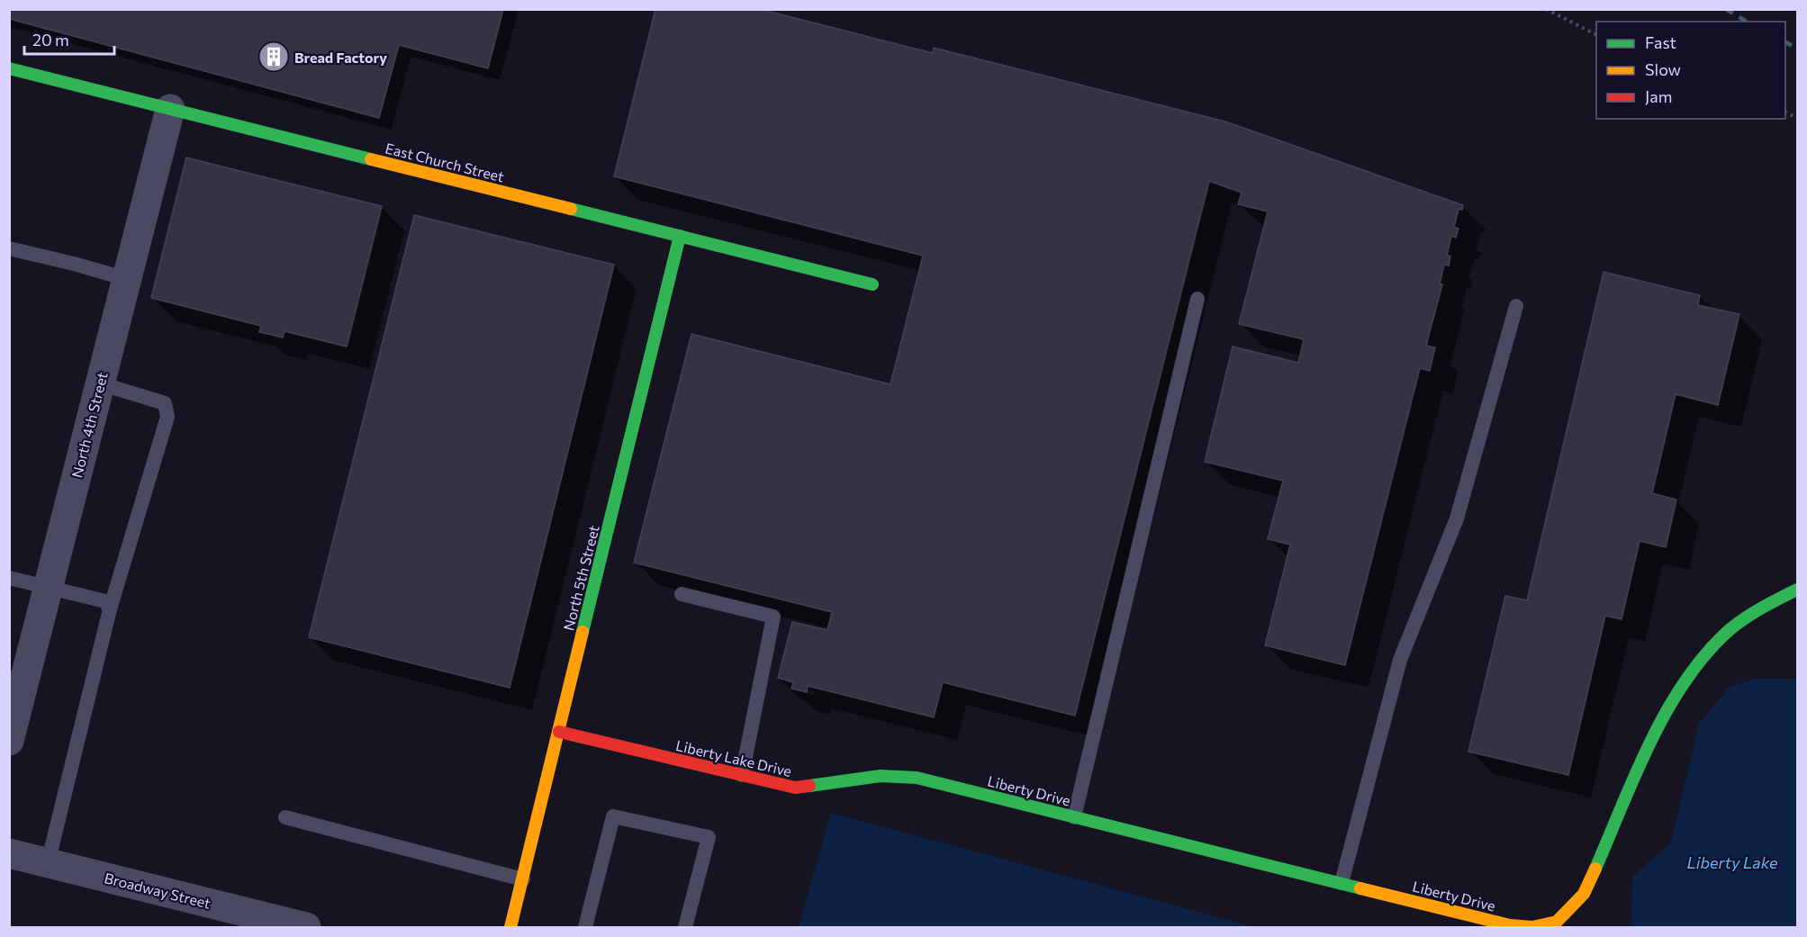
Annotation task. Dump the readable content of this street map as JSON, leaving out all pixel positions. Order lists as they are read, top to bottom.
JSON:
{
  "streets": {
    "street": [
      "East Church Street",
      "North 4th Street",
      "North 5th Street",
      "Liberty Lake Drive",
      "Liberty Drive",
      "Broadway Street"
    ]
  },
  "crossings": [
    ["East Church Street", "North 4th Street"],
    ["East Church Street", "North 5th Street"],
    ["North 5th Street", "Liberty Lake Drive"],
    ["Liberty Lake Drive", "Liberty Drive"]
  ],
  "water": ["Liberty Lake"],
  "places": {
    "building": ["Bread Factory"]
  },
  "legend": ["Fast", "Slow", "Jam"],
  "scale_bar": "20 m"
}
